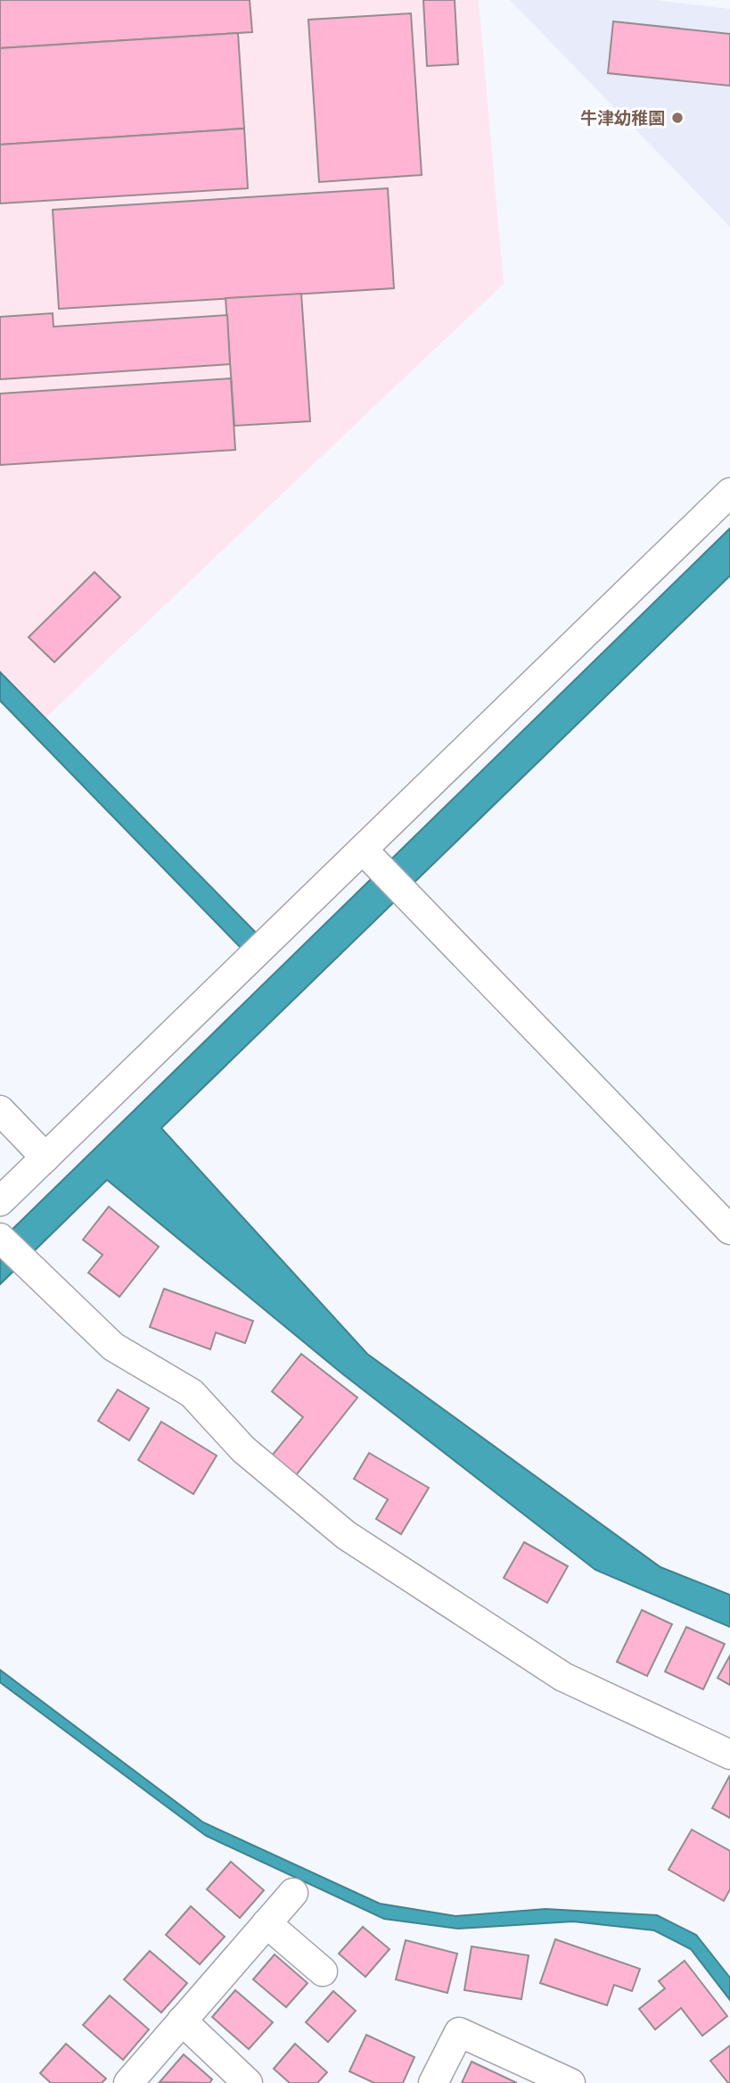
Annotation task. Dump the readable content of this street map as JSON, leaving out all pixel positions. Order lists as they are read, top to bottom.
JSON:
{
  "places": ["牛津幼稚園"]
}
